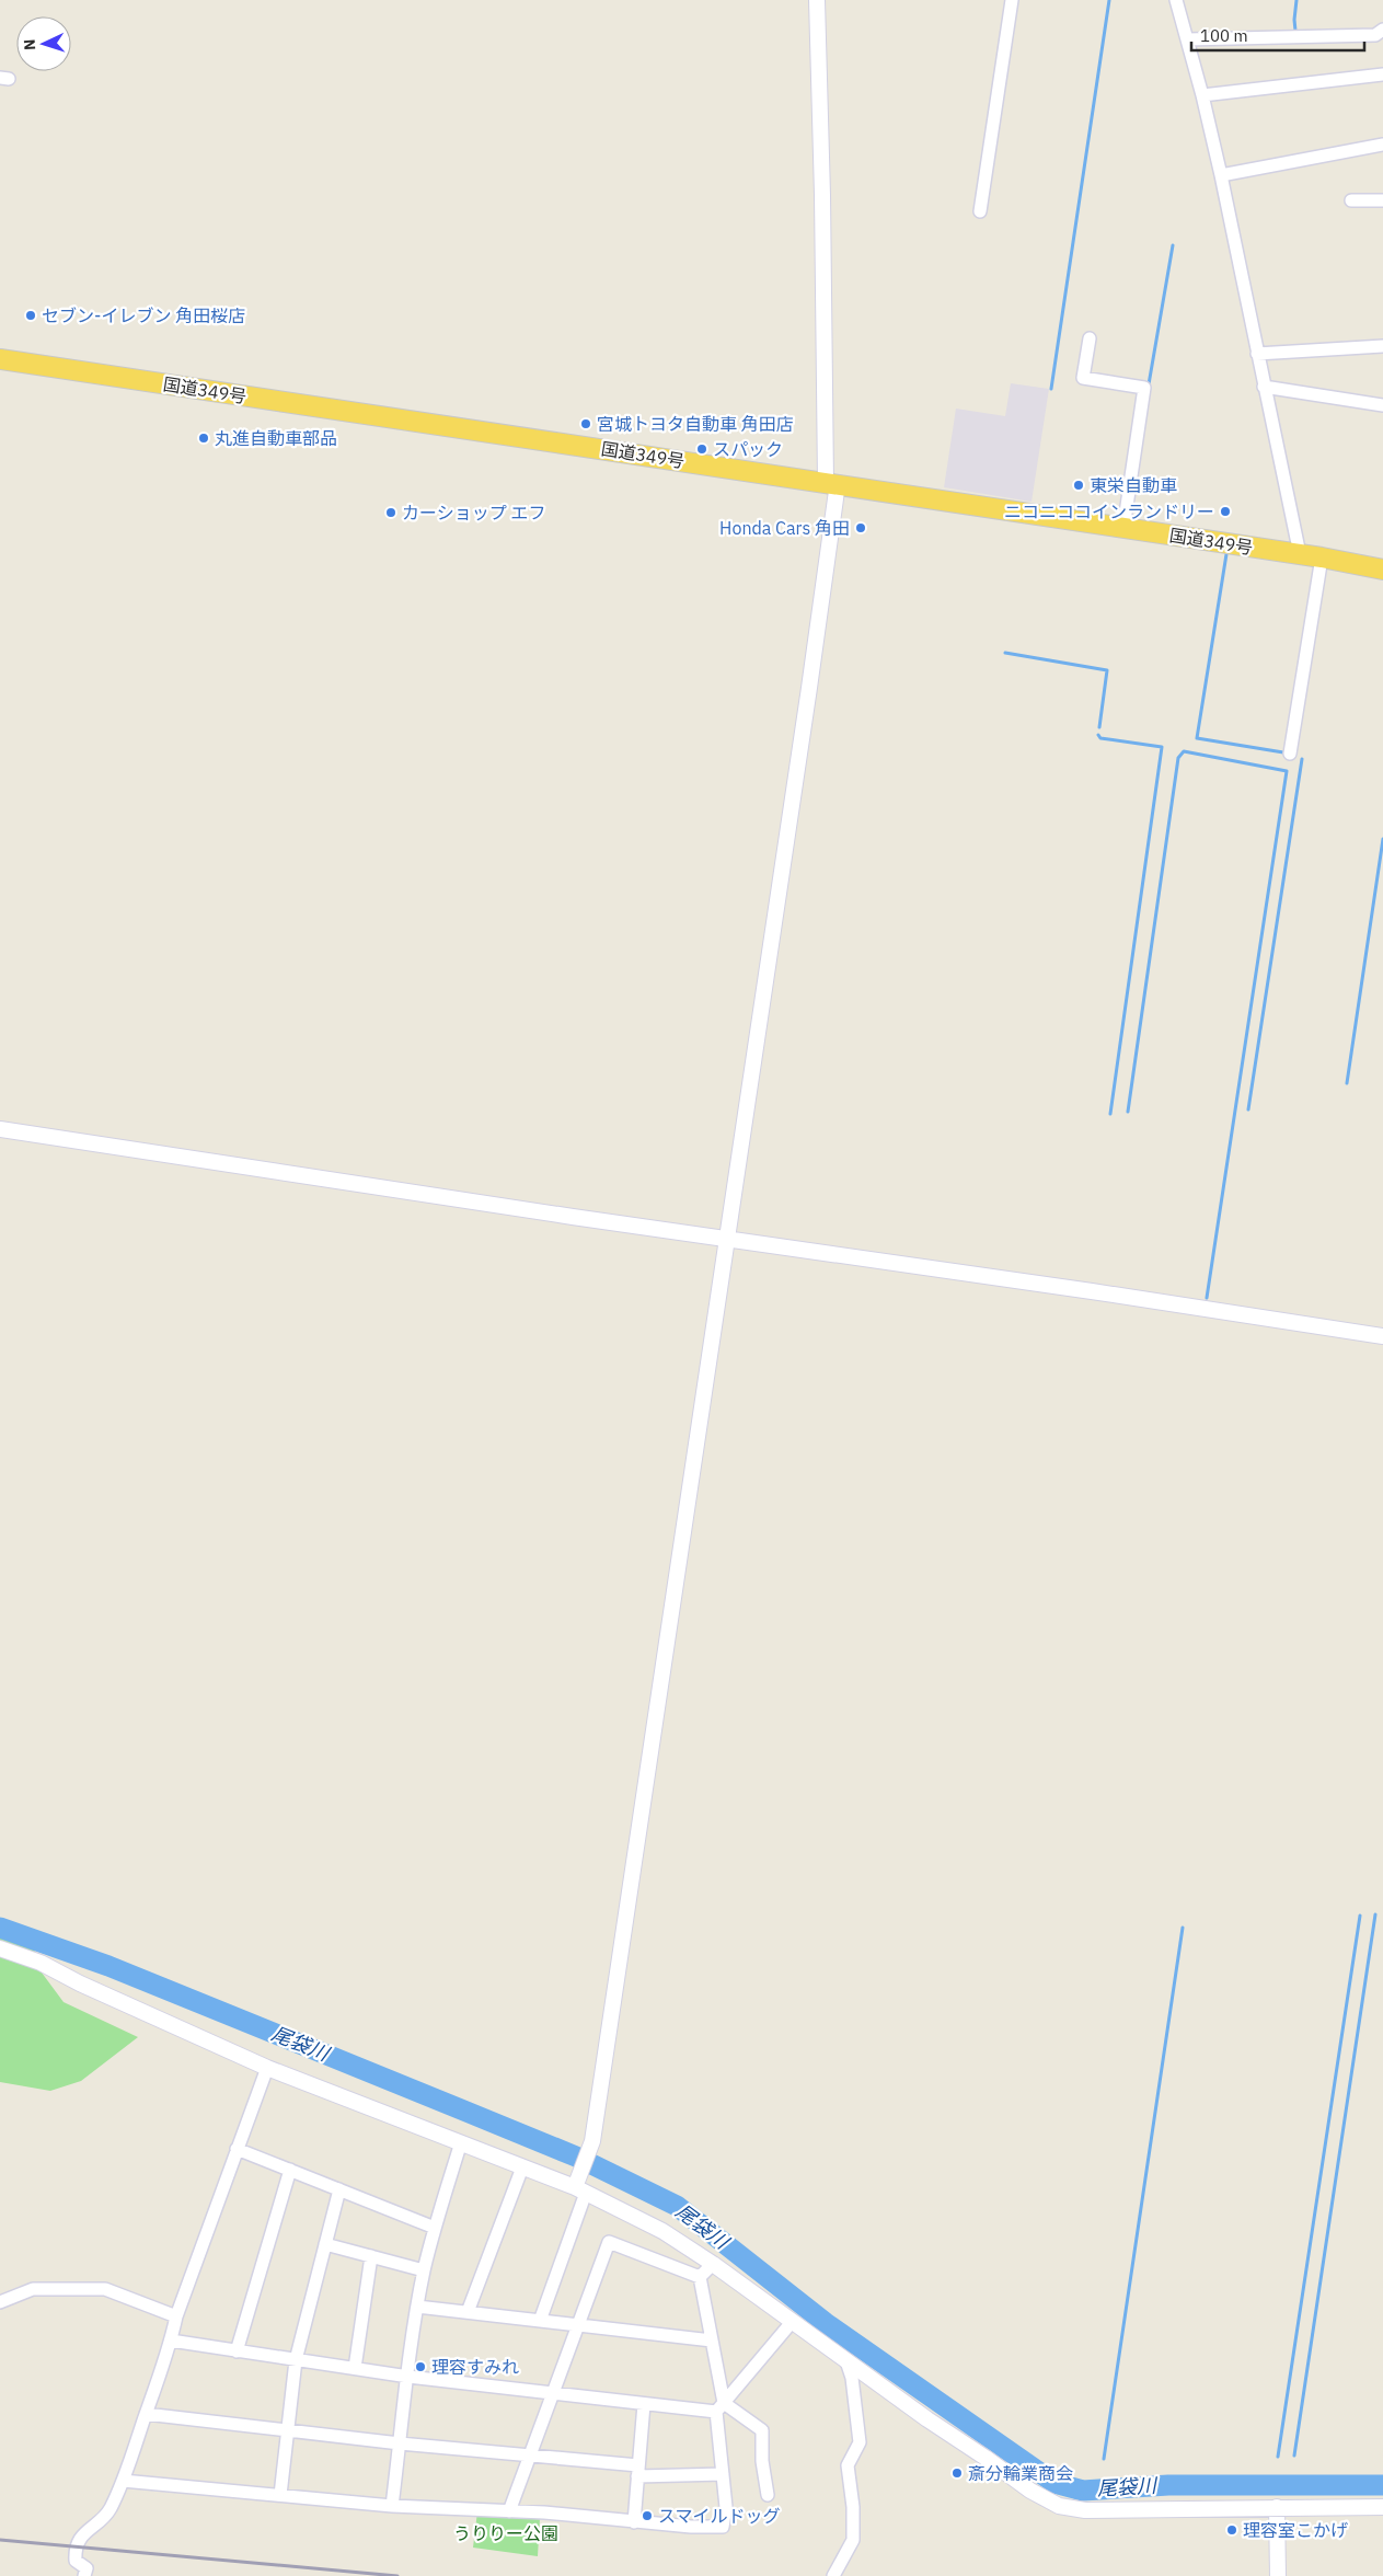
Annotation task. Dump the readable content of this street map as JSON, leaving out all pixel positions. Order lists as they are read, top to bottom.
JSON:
{
  "streets": {
    "highway": ["国道349号"]
  },
  "water": ["尾袋川"],
  "parks": ["うりりー公園"],
  "places": [
    "セブン-イレブン 角田桜店",
    "宮城トヨタ自動車 角田店",
    "丸進自動車部品",
    "スパック",
    "東栄自動車",
    "ニコニココインランドリー",
    "カーショップ エフ",
    "Honda Cars 角田",
    "理容すみれ",
    "斎分輪業商会",
    "スマイルドッグ",
    "理容室こかげ"
  ],
  "scale_bar": "100 m",
  "north": "left"
}
